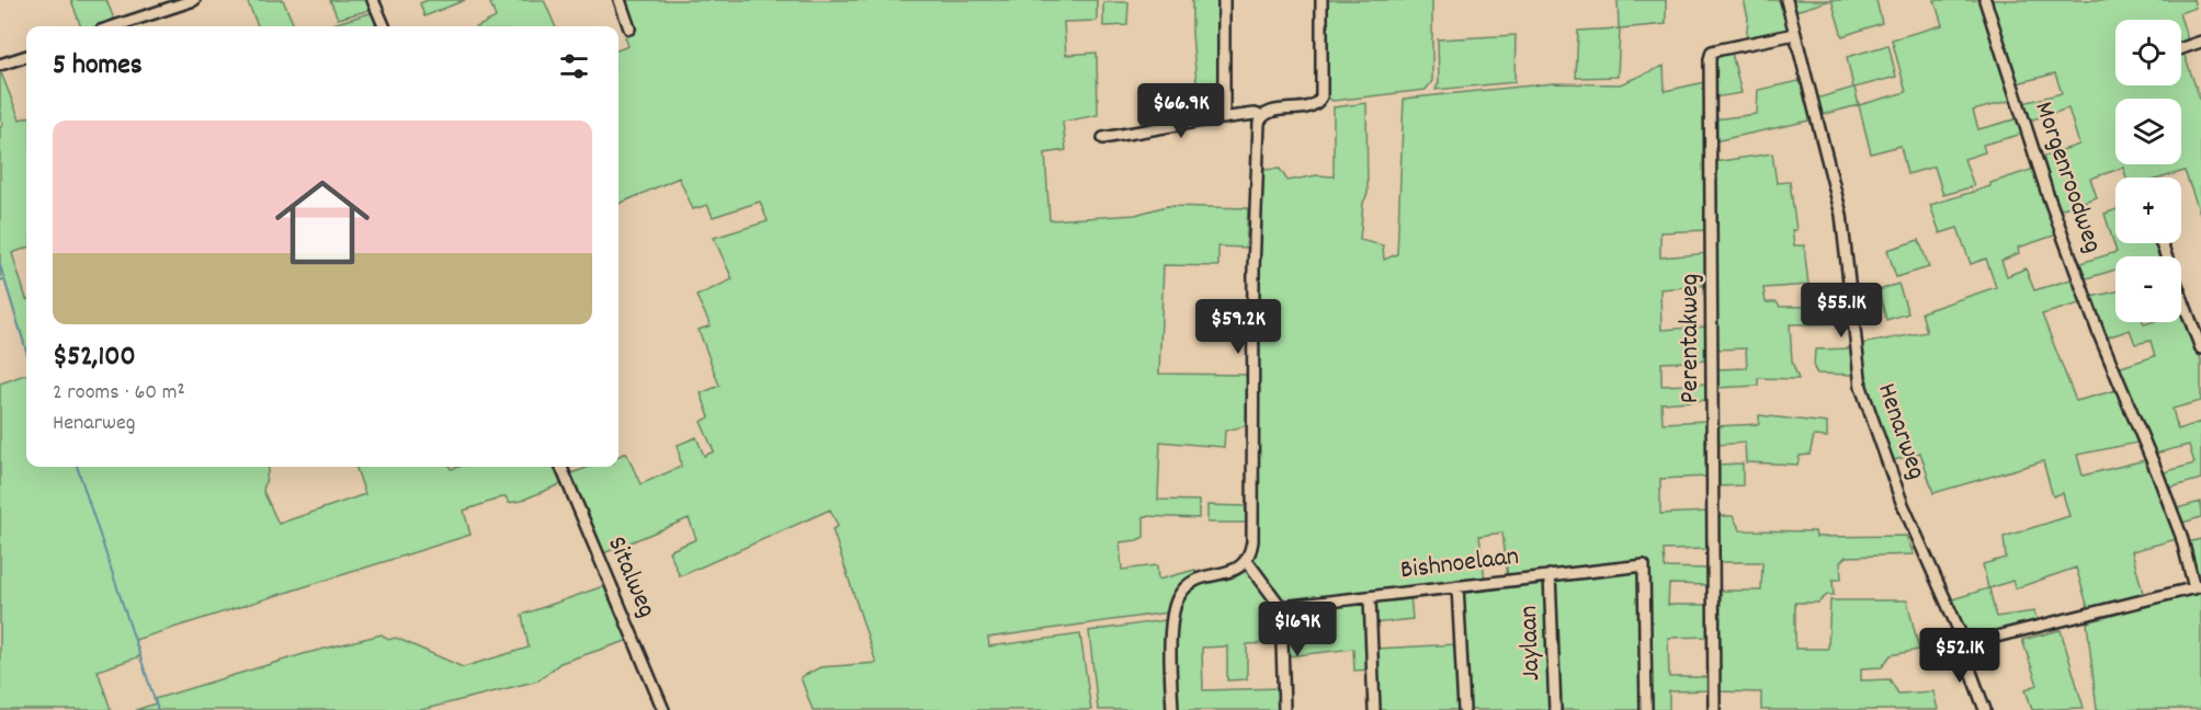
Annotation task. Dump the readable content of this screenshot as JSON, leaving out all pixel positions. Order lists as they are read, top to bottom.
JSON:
{
  "streets": {
    "street": [
      "Morgenroodweg",
      "Perentakweg",
      "Henarweg",
      "Bishnoelaan",
      "Sitalweg",
      "Jaylaan"
    ]
  },
  "crossings": [
    ["Perentakweg", "Henarweg"],
    ["Bishnoelaan", "Jaylaan"]
  ],
  "page": {
    "map_buttons": ["+", "−"],
    "heading": "5 homes",
    "price": [
      "$66.9K",
      "$55.1K",
      "$59.2K",
      "$169K",
      "$52.1K"
    ],
    "list": [
      {
        "name": "$52,100",
        "note": "2 rooms · 60 m² · Henarweg"
      }
    ]
  }
}
